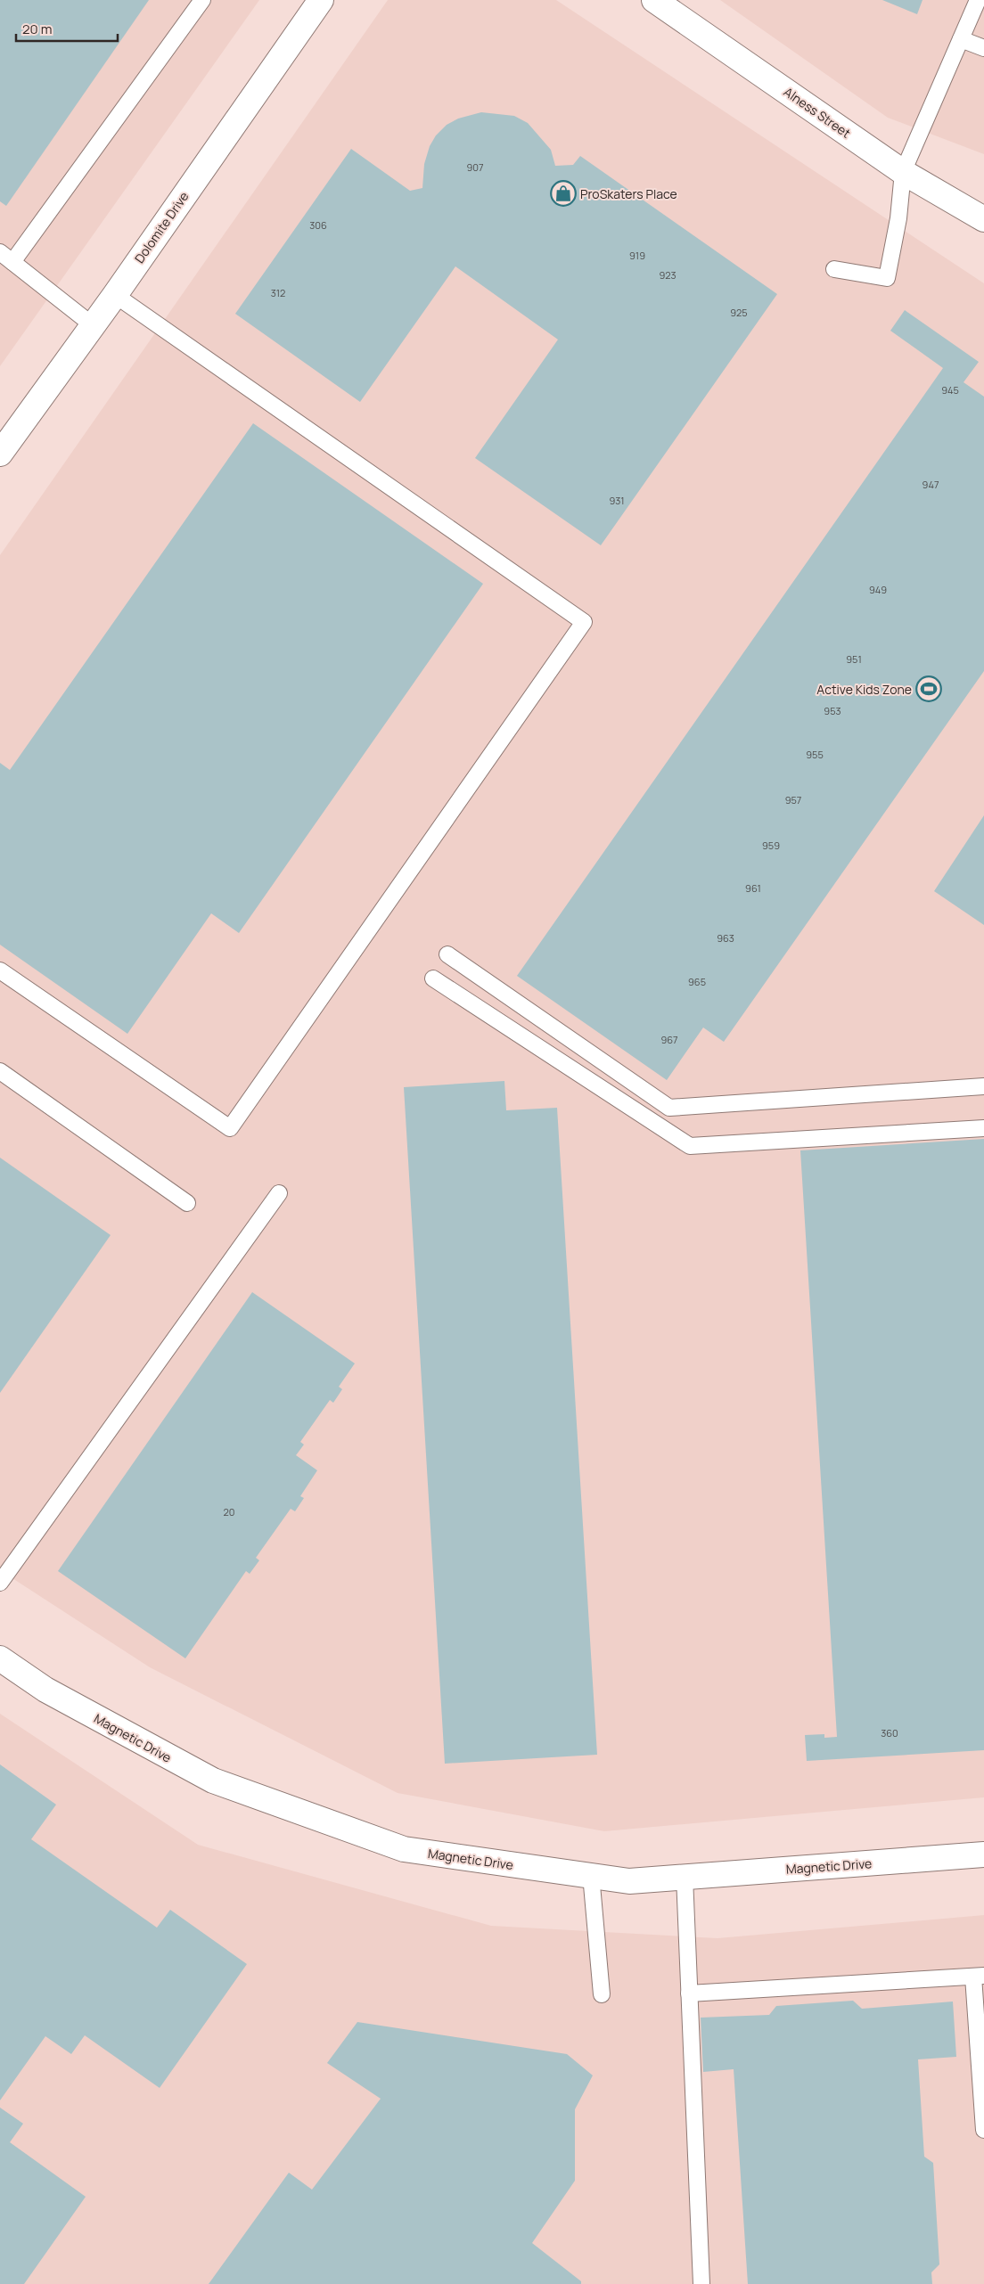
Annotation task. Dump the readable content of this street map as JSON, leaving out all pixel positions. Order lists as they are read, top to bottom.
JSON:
{
  "streets": {
    "street": ["Alness Street", "Dolomite Drive", "Magnetic Drive"]
  },
  "places": {
    "shop": ["ProSkaters Place"],
    "sports": ["Active Kids Zone"]
  },
  "house_numbers": [
    "907",
    "306",
    "919",
    "923",
    "312",
    "925",
    "945",
    "947",
    "931",
    "949",
    "951",
    "953",
    "955",
    "957",
    "959",
    "961",
    "963",
    "965",
    "967",
    "20",
    "360"
  ],
  "scale_bar": "20 m"
}
